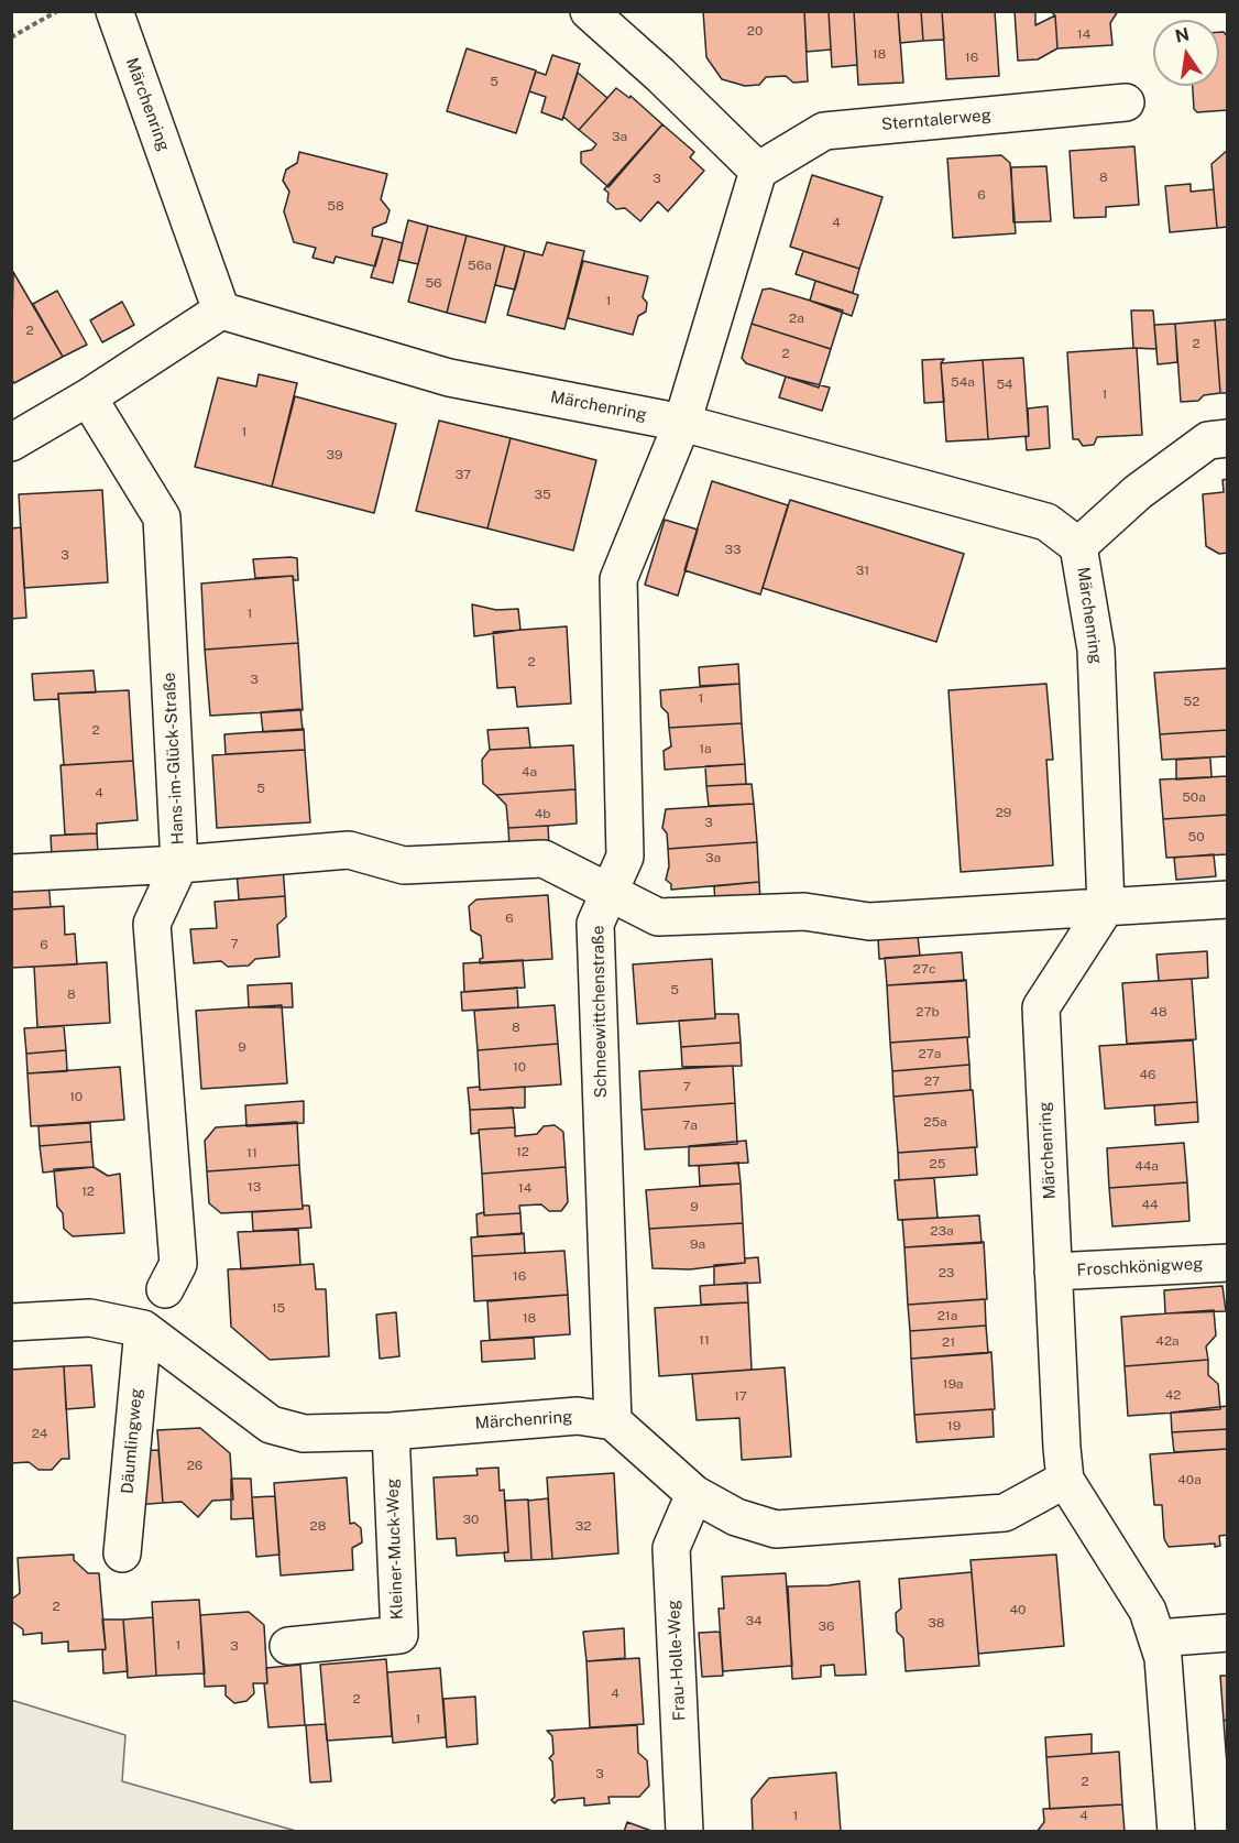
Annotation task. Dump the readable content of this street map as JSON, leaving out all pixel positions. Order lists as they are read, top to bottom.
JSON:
{
  "streets": {
    "street": [
      "Märchenring",
      "Sterntalerweg",
      "Hans-im-Glück-Straße",
      "Schneewittchenstraße",
      "Froschkönigweg",
      "Däumlingweg",
      "Kleiner-Muck-Weg",
      "Frau-Holle-Weg"
    ]
  },
  "crossings": [
    ["Märchenring", "Schneewittchenstraße"],
    ["Märchenring", "Froschkönigweg"],
    ["Märchenring", "Däumlingweg"],
    ["Märchenring", "Kleiner-Muck-Weg"]
  ],
  "house_numbers": [
    "20",
    "14",
    "18",
    "16",
    "5",
    "3a",
    "8",
    "3",
    "6",
    "58",
    "4",
    "56a",
    "56",
    "1",
    "2a",
    "2",
    "2",
    "2",
    "54a",
    "54",
    "1",
    "1",
    "39",
    "37",
    "35",
    "33",
    "3",
    "31",
    "1",
    "2",
    "3",
    "1",
    "52",
    "2",
    "1a",
    "4a",
    "5",
    "4",
    "50a",
    "29",
    "4b",
    "3",
    "50",
    "3a",
    "6",
    "7",
    "6",
    "27c",
    "5",
    "8",
    "27b",
    "48",
    "8",
    "9",
    "27a",
    "10",
    "46",
    "27",
    "7",
    "10",
    "25a",
    "7a",
    "12",
    "11",
    "25",
    "44a",
    "13",
    "14",
    "12",
    "44",
    "9",
    "23a",
    "9a",
    "23",
    "16",
    "15",
    "21a",
    "18",
    "11",
    "42a",
    "21",
    "19a",
    "42",
    "17",
    "19",
    "24",
    "26",
    "40a",
    "30",
    "28",
    "32",
    "2",
    "40",
    "34",
    "38",
    "36",
    "1",
    "3",
    "4",
    "2",
    "1",
    "3",
    "2",
    "1",
    "4"
  ],
  "north": "top"
}
